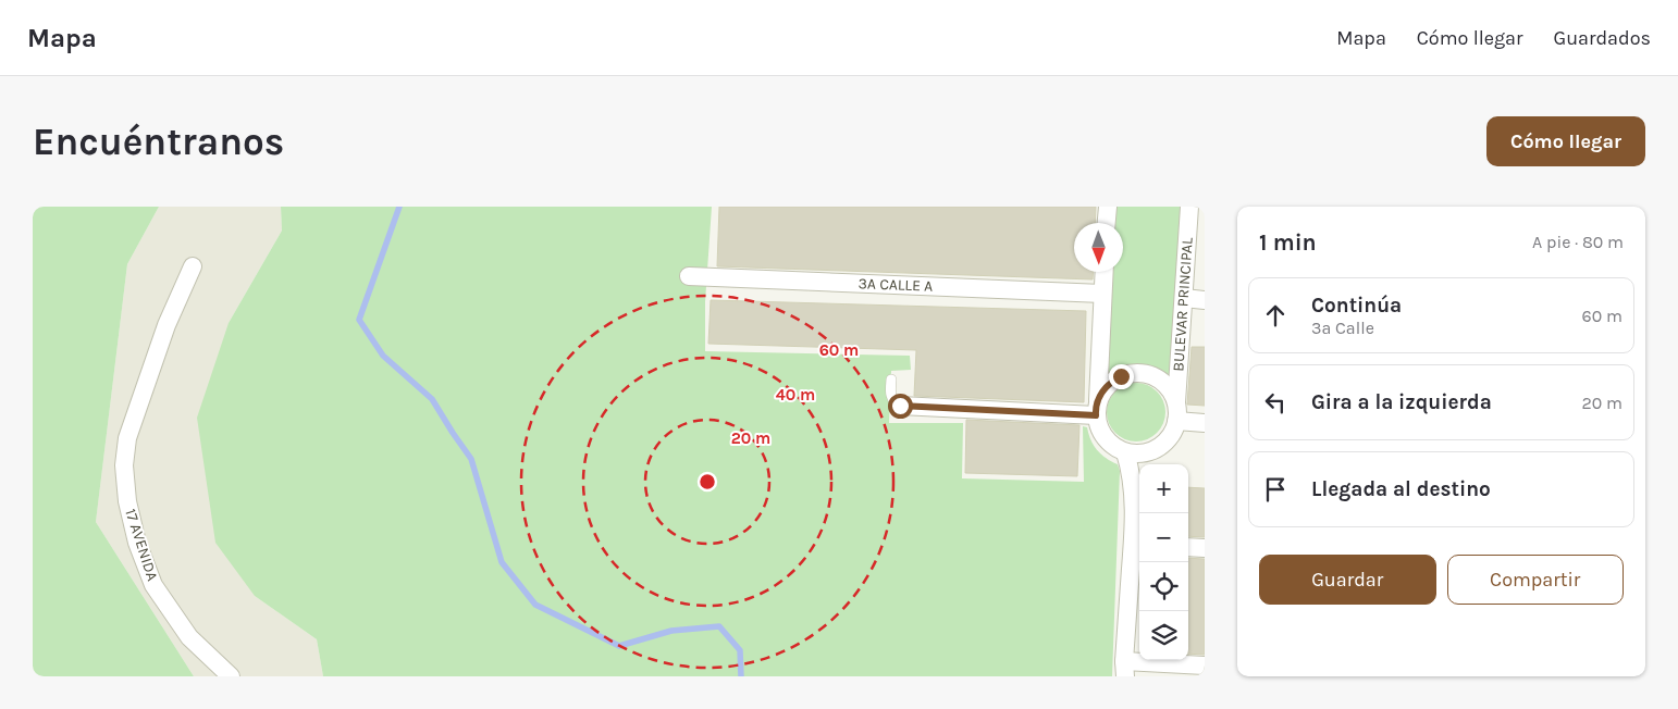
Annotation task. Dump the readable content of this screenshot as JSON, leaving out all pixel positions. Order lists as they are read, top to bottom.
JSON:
{
  "streets": {
    "street": ["3A CALLE A", "BULEVAR PRINCIPAL", "17 AVENIDA"]
  },
  "north": "bottom",
  "page": {
    "header": "Mapa",
    "nav": ["Mapa", "Cómo llegar", "Guardados"],
    "buttons": [
      "Cómo llegar",
      ["Guardar", "Compartir"]
    ],
    "title": "Encuéntranos",
    "heading": ["1 min", "A pie · 80 m"],
    "list": [
      ["Continúa", "3a Calle", "60 m"],
      ["Gira a la izquierda", "20 m"],
      "Llegada al destino"
    ],
    "map_buttons": ["+", "−"]
  },
  "rings": ["60 m", "40 m", "20 m"]
}
